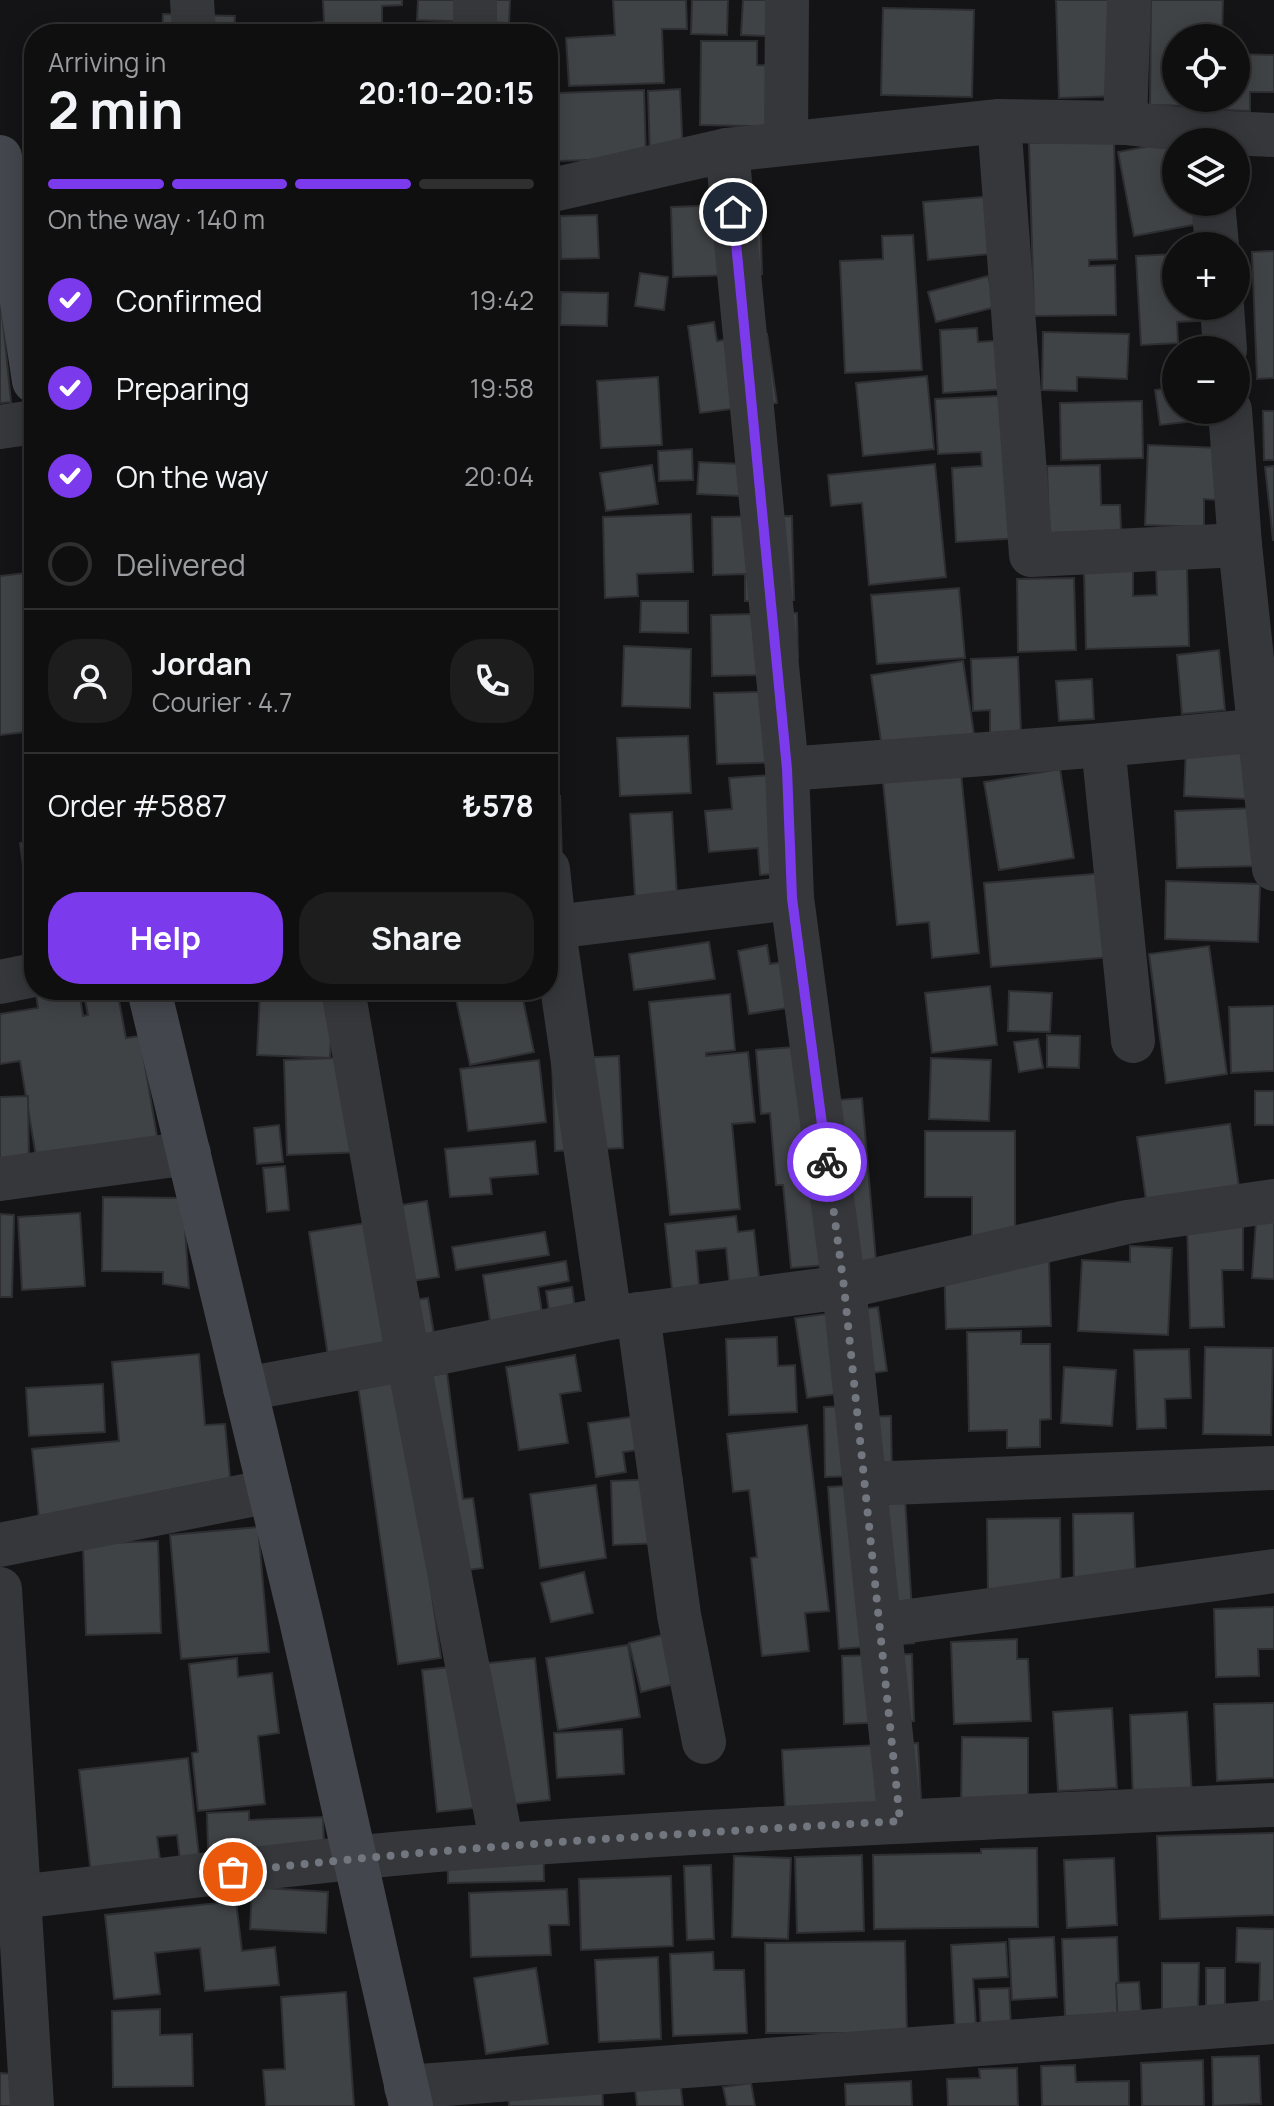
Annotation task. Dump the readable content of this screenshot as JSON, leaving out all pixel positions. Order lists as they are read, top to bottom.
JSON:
{
  "page": {
    "map_buttons": ["+", "−"],
    "heading": ["2 min", "Arriving in", "20:10–20:15"],
    "panel": [
      "Jordan",
      "Courier · 4.7",
      "Order #5887",
      "₺578"
    ],
    "bar": "On the way · 140 m",
    "list": [
      ["Confirmed", "19:42"],
      ["Preparing", "19:58"],
      ["On the way", "20:04"],
      "Delivered"
    ],
    "buttons": ["Help", "Share"]
  }
}
